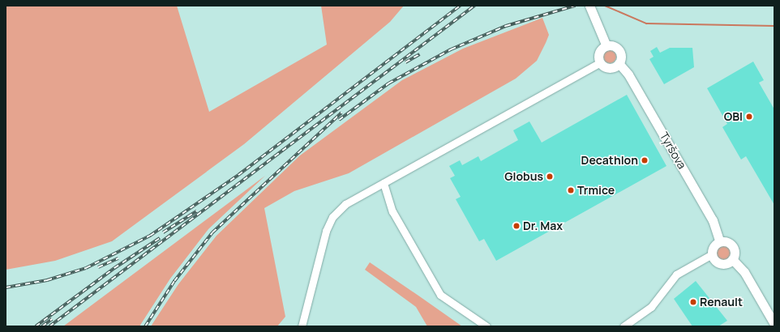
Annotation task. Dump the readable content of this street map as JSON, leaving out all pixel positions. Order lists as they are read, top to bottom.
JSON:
{
  "streets": {
    "main road": ["Tyršova"]
  },
  "places": [
    "OBI",
    "Decathlon",
    "Globus",
    "Trmice",
    "Dr. Max",
    "Renault"
  ]
}
